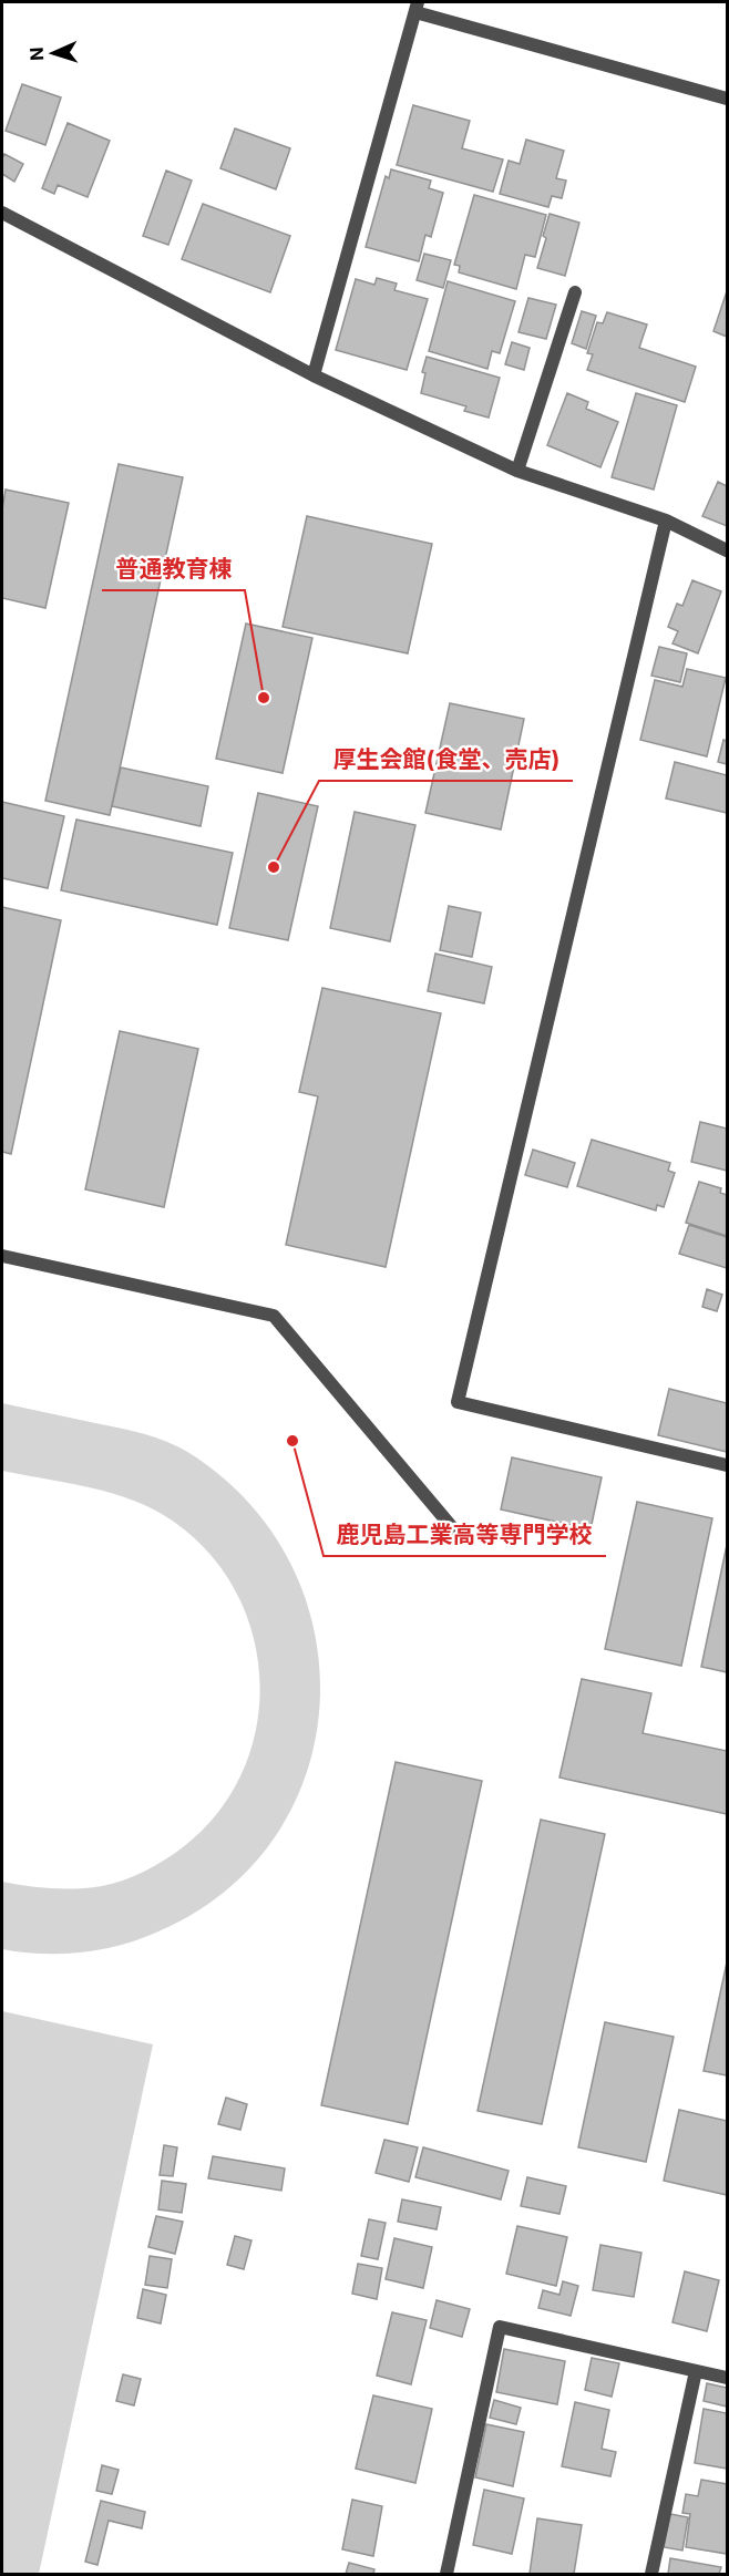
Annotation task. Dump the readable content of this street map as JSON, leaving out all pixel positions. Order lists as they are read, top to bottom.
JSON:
{
  "places": ["普通教育棟", "厚生会館(食堂、売店)", "鹿児島工業高等専門学校"],
  "north": "left"
}
